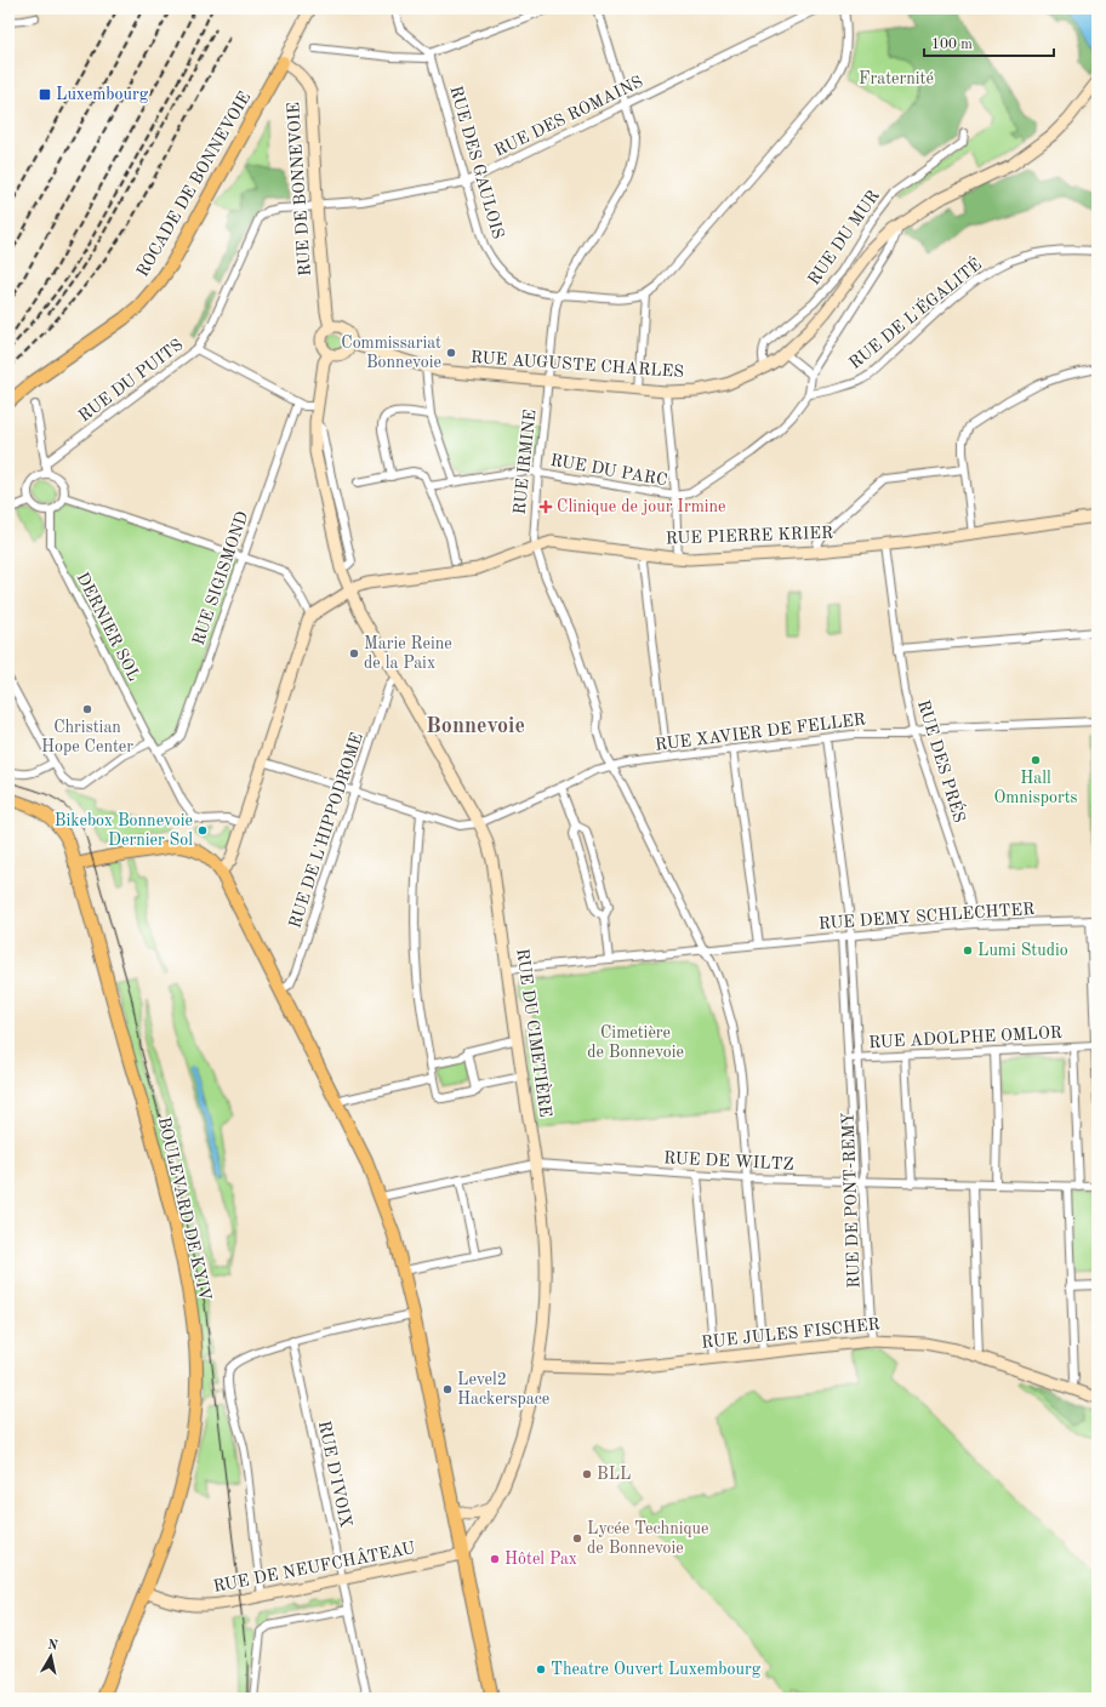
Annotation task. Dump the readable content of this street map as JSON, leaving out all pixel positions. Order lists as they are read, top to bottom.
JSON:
{
  "streets": {
    "main road": [
      "ROCADE DE BONNEVOIE",
      "RUE DE BONNEVOIE",
      "RUE AUGUSTE CHARLES",
      "RUE PIERRE KRIER",
      "RUE DU CIMETIÈRE",
      "BOULEVARD DE KYIV",
      "RUE JULES FISCHER",
      "RUE DE NEUFCHÂTEAU"
    ],
    "street": [
      "RUE DES ROMAINS",
      "RUE DES GAULOIS",
      "RUE DU MUR",
      "RUE DE L'ÉGALITÉ",
      "RUE DU PUITS",
      "RUE IRMINE",
      "RUE DU PARC",
      "RUE SIGISMOND",
      "DERNIER SOL",
      "RUE XAVIER DE FELLER",
      "RUE DES PRÉS",
      "RUE DE L'HIPPODROME",
      "RUE DEMY SCHLECHTER",
      "RUE ADOLPHE OMLOR",
      "RUE DE WILTZ",
      "RUE DE PONT-REMY",
      "RUE D'IVOIX"
    ]
  },
  "crossings": [
    ["RUE DES ROMAINS", "RUE DES GAULOIS"],
    ["RUE DES ROMAINS", "RUE DE BONNEVOIE"],
    ["RUE DES ROMAINS", "RUE DU PUITS"],
    ["RUE DES ROMAINS", "RUE IRMINE"],
    ["RUE DES GAULOIS", "RUE IRMINE"],
    ["ROCADE DE BONNEVOIE", "RUE DE BONNEVOIE"],
    ["RUE DE BONNEVOIE", "RUE AUGUSTE CHARLES"],
    ["RUE DE BONNEVOIE", "RUE DU PUITS"],
    ["RUE DE BONNEVOIE", "RUE PIERRE KRIER"],
    ["RUE DE BONNEVOIE", "RUE DU CIMETIÈRE"],
    ["RUE DU MUR", "RUE AUGUSTE CHARLES"],
    ["RUE AUGUSTE CHARLES", "RUE IRMINE"],
    ["RUE DU PUITS", "RUE SIGISMOND"],
    ["RUE IRMINE", "RUE DU PARC"],
    ["RUE IRMINE", "RUE PIERRE KRIER"],
    ["RUE IRMINE", "RUE XAVIER DE FELLER"],
    ["RUE IRMINE", "RUE DEMY SCHLECHTER"],
    ["RUE IRMINE", "RUE DE WILTZ"],
    ["RUE IRMINE", "RUE JULES FISCHER"],
    ["RUE PIERRE KRIER", "RUE DES PRÉS"],
    ["RUE PIERRE KRIER", "RUE DU CIMETIÈRE"],
    ["RUE SIGISMOND", "DERNIER SOL"],
    ["RUE XAVIER DE FELLER", "RUE DES PRÉS"],
    ["RUE XAVIER DE FELLER", "RUE DE L'HIPPODROME"],
    ["RUE XAVIER DE FELLER", "RUE DU CIMETIÈRE"],
    ["RUE XAVIER DE FELLER", "RUE DE PONT-REMY"],
    ["RUE DES PRÉS", "RUE DEMY SCHLECHTER"],
    ["RUE DE L'HIPPODROME", "RUE DU CIMETIÈRE"],
    ["RUE DEMY SCHLECHTER", "RUE DU CIMETIÈRE"],
    ["RUE DEMY SCHLECHTER", "RUE DE PONT-REMY"],
    ["RUE DU CIMETIÈRE", "RUE DE WILTZ"],
    ["RUE DU CIMETIÈRE", "RUE JULES FISCHER"],
    ["RUE DU CIMETIÈRE", "RUE DE NEUFCHÂTEAU"],
    ["RUE ADOLPHE OMLOR", "RUE DE PONT-REMY"],
    ["RUE DE WILTZ", "RUE DE PONT-REMY"],
    ["RUE DE PONT-REMY", "RUE JULES FISCHER"],
    ["BOULEVARD DE KYIV", "RUE DE NEUFCHÂTEAU"],
    ["RUE D'IVOIX", "RUE DE NEUFCHÂTEAU"]
  ],
  "districts": ["Bonnevoie"],
  "parks": ["Fraternité", "Cimetière de Bonnevoie"],
  "places": {
    "transit": ["Luxembourg"],
    "other": [
      "Commissariat Bonnevoie",
      "Marie Reine de la Paix",
      "Christian Hope Center",
      "Hall Omnisports",
      "Bikebox Bonnevoie Dernier Sol",
      "Lumi Studio",
      "Level2 Hackerspace",
      "BLL",
      "Lycée Technique de Bonnevoie",
      "Hôtel Pax",
      "Theatre Ouvert Luxembourg"
    ],
    "health": ["Clinique de jour Irmine"]
  },
  "scale_bar": "100 m",
  "north": "top"
}
